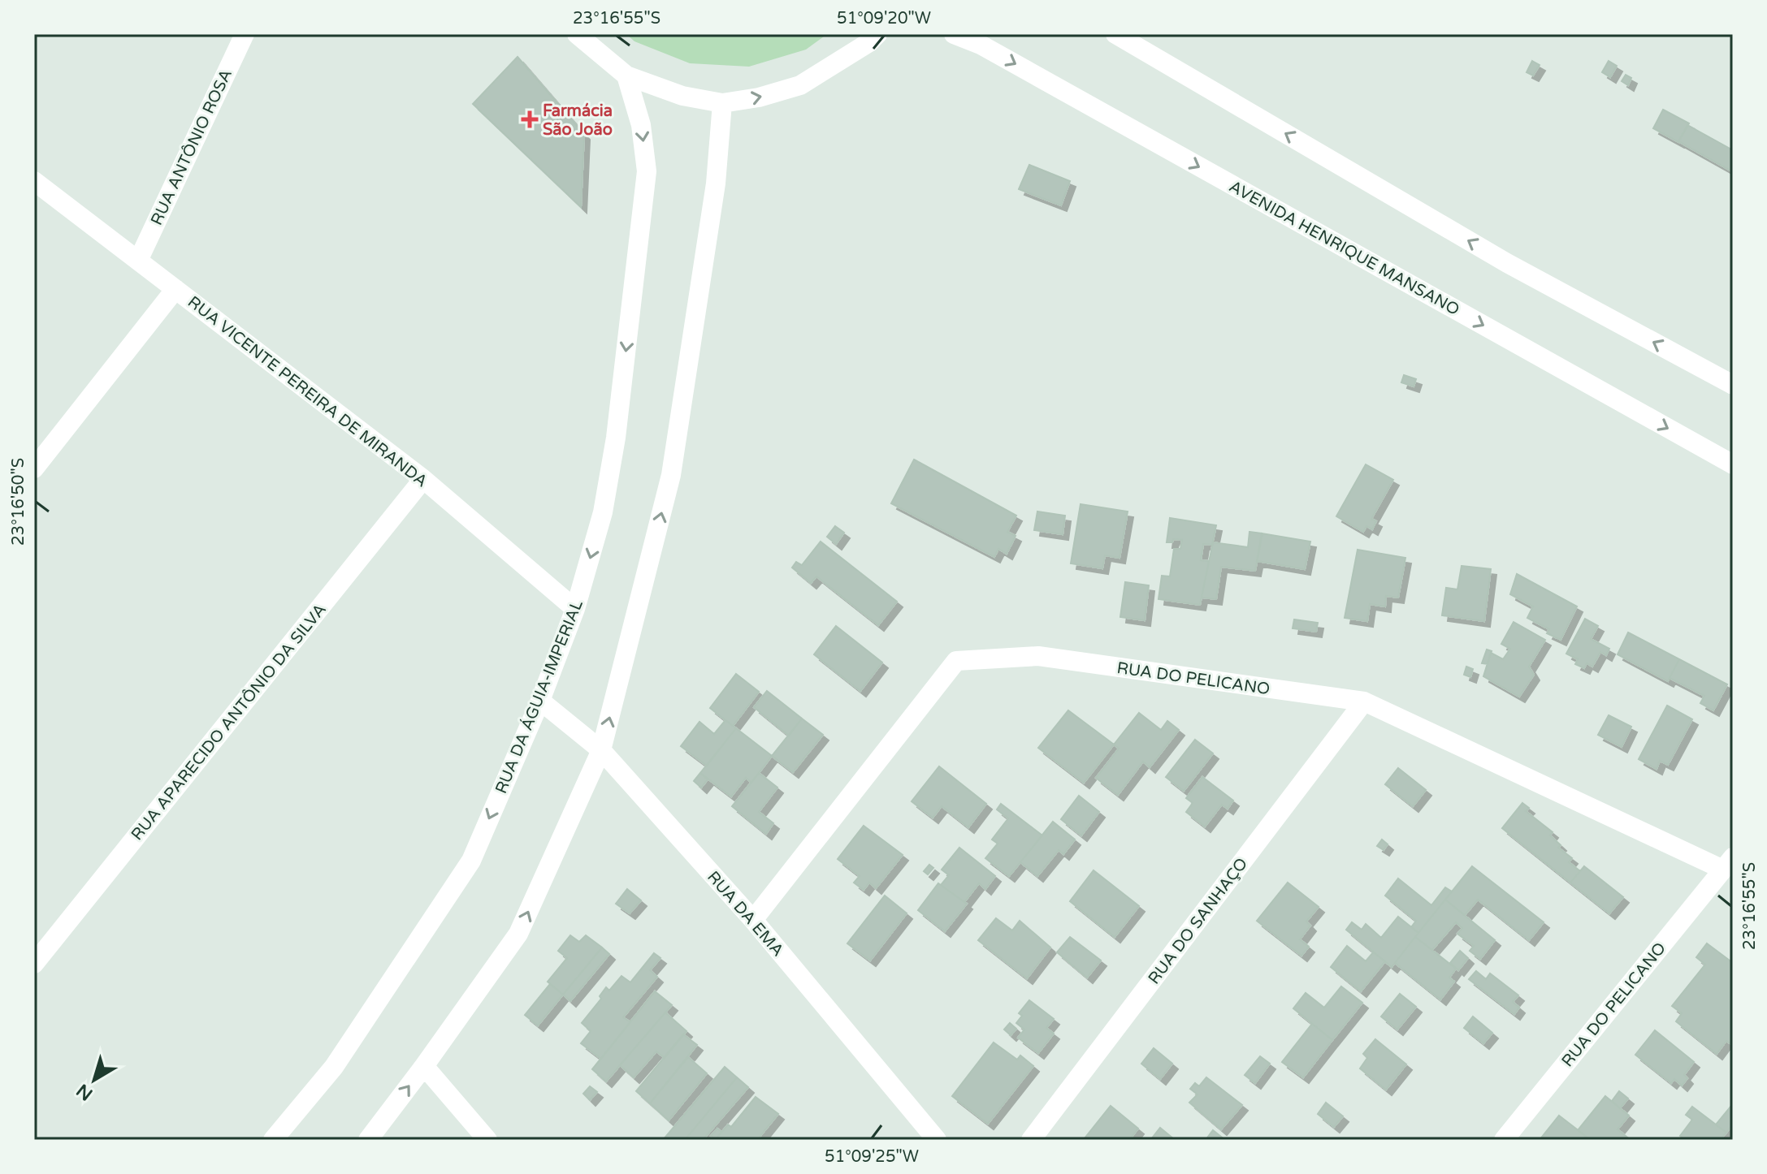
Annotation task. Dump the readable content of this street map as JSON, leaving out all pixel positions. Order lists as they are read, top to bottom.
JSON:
{
  "streets": {
    "street": [
      "RUA ANTÔNIO ROSA",
      "AVENIDA HENRIQUE MANSANO",
      "RUA VICENTE PEREIRA DE MIRANDA",
      "RUA DO PELICANO",
      "RUA DA ÁGUIA-IMPERIAL",
      "RUA APARECIDO ANTÔNIO DA SILVA",
      "RUA DA EMA",
      "RUA DO SANHAÇO"
    ]
  },
  "crossings": [
    ["RUA ANTÔNIO ROSA", "RUA VICENTE PEREIRA DE MIRANDA"],
    ["RUA VICENTE PEREIRA DE MIRANDA", "RUA DA ÁGUIA-IMPERIAL"],
    ["RUA VICENTE PEREIRA DE MIRANDA", "RUA APARECIDO ANTÔNIO DA SILVA"],
    ["RUA DO PELICANO", "RUA DA EMA"],
    ["RUA DO PELICANO", "RUA DO SANHAÇO"],
    ["RUA DA ÁGUIA-IMPERIAL", "RUA DA EMA"]
  ],
  "places": {
    "health": ["Farmácia São João"]
  },
  "north": "bottom left",
  "coordinates": [
    "23°16'55\"S",
    "51°09'20\"W",
    "23°16'50\"S",
    "51°09'25\"W"
  ]
}
